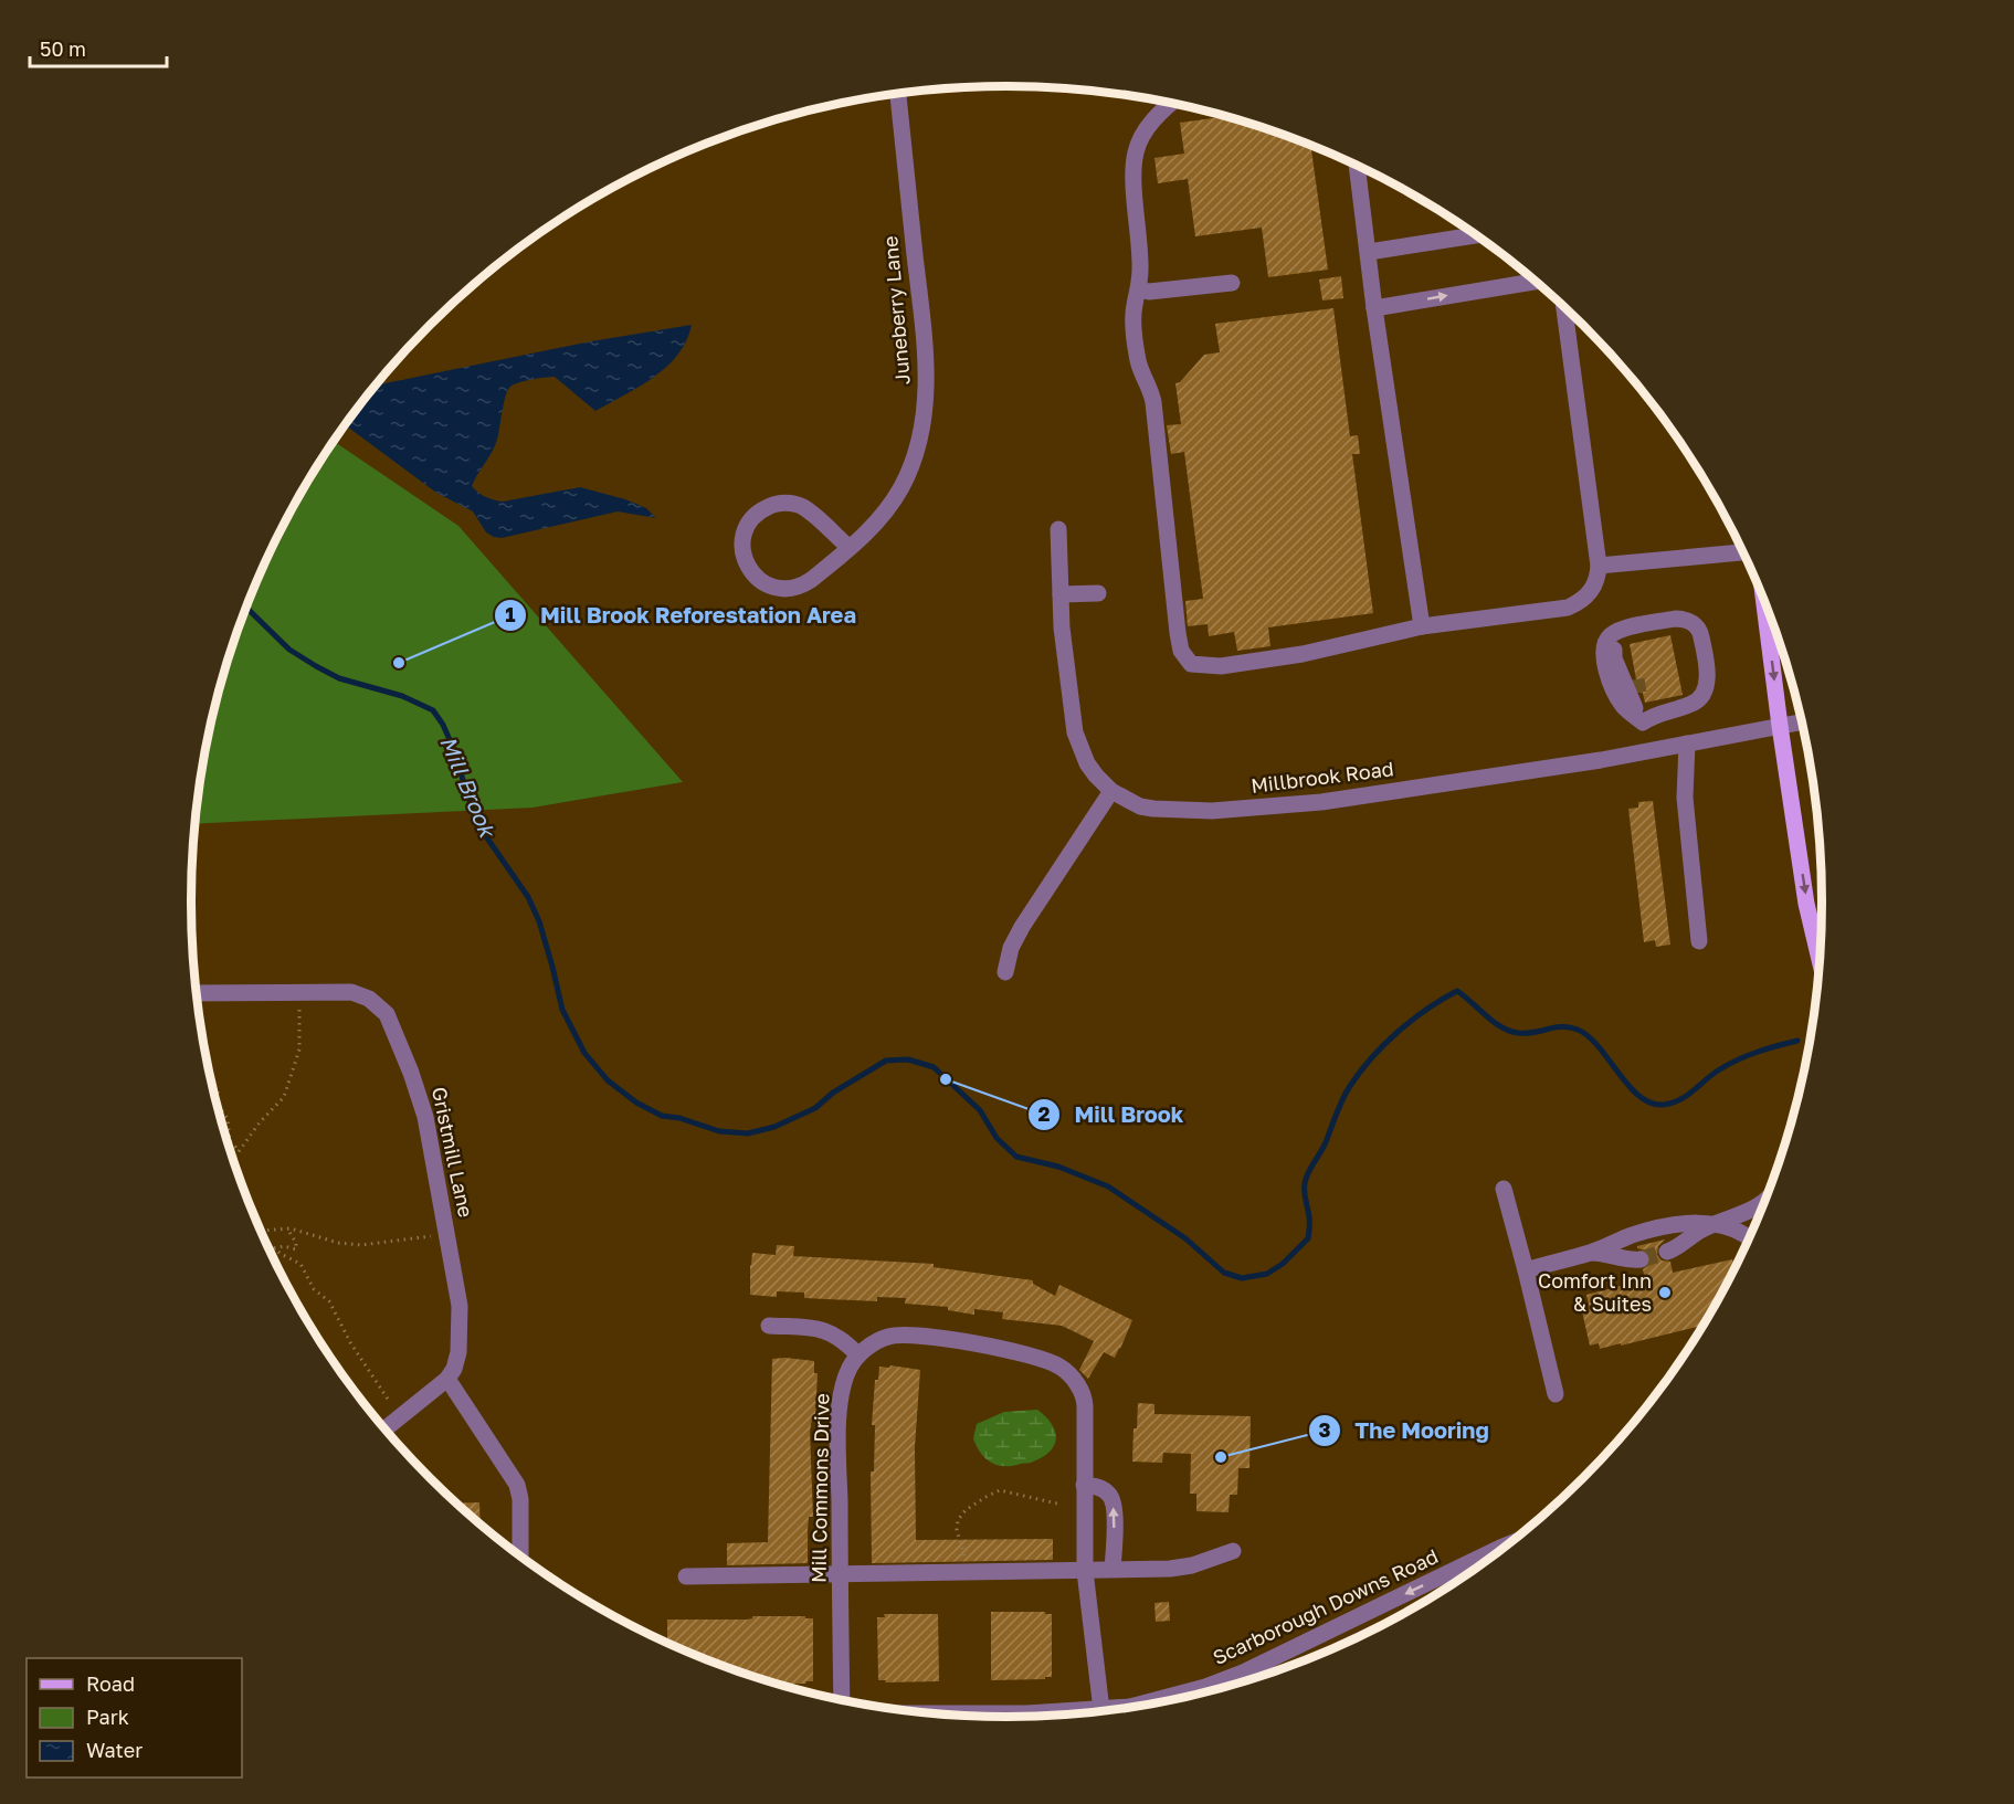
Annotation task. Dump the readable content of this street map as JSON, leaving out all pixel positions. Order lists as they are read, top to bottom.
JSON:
{
  "streets": {
    "street": [
      "Juneberry Lane",
      "Millbrook Road",
      "Gristmill Lane",
      "Mill Commons Drive",
      "Scarborough Downs Road"
    ]
  },
  "water": ["Mill Brook"],
  "places": [
    "Mill Brook Reforestation Area",
    "Mill Brook",
    "Comfort Inn & Suites",
    "The Mooring"
  ],
  "legend": ["Road", "Park", "Water"],
  "scale_bar": "50 m"
}
